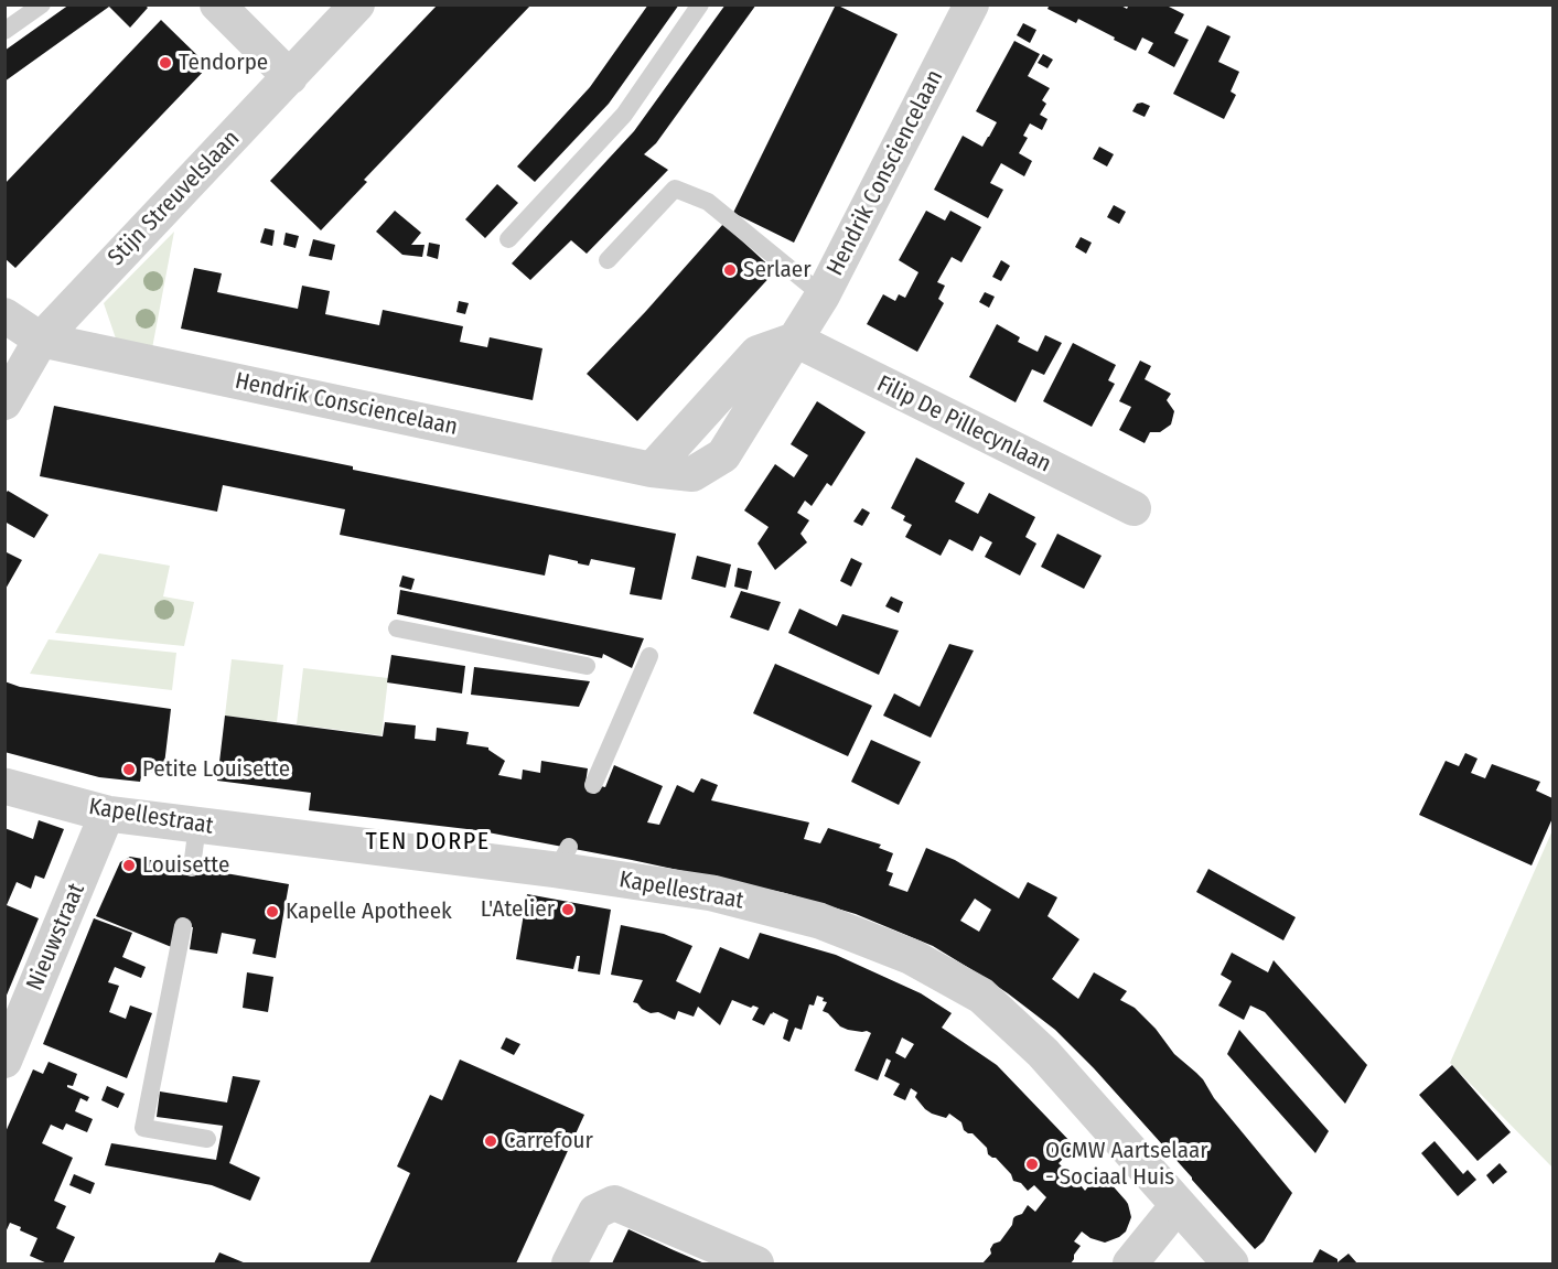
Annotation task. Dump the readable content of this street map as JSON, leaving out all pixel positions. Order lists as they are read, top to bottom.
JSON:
{
  "streets": {
    "street": [
      "Hendrik Consciencelaan",
      "Stijn Streuvelslaan",
      "Filip De Pillecynlaan",
      "Kapellestraat",
      "Nieuwstraat"
    ]
  },
  "crossings": [
    ["Hendrik Consciencelaan", "Stijn Streuvelslaan"],
    ["Hendrik Consciencelaan", "Filip De Pillecynlaan"],
    ["Kapellestraat", "Nieuwstraat"]
  ],
  "districts": ["TEN DORPE"],
  "places": [
    "Tendorpe",
    "Serlaer",
    "Petite Louisette",
    "Louisette",
    "L'Atelier",
    "Kapelle Apotheek",
    "Carrefour",
    "OCMW Aartselaar - Sociaal Huis"
  ]
}
